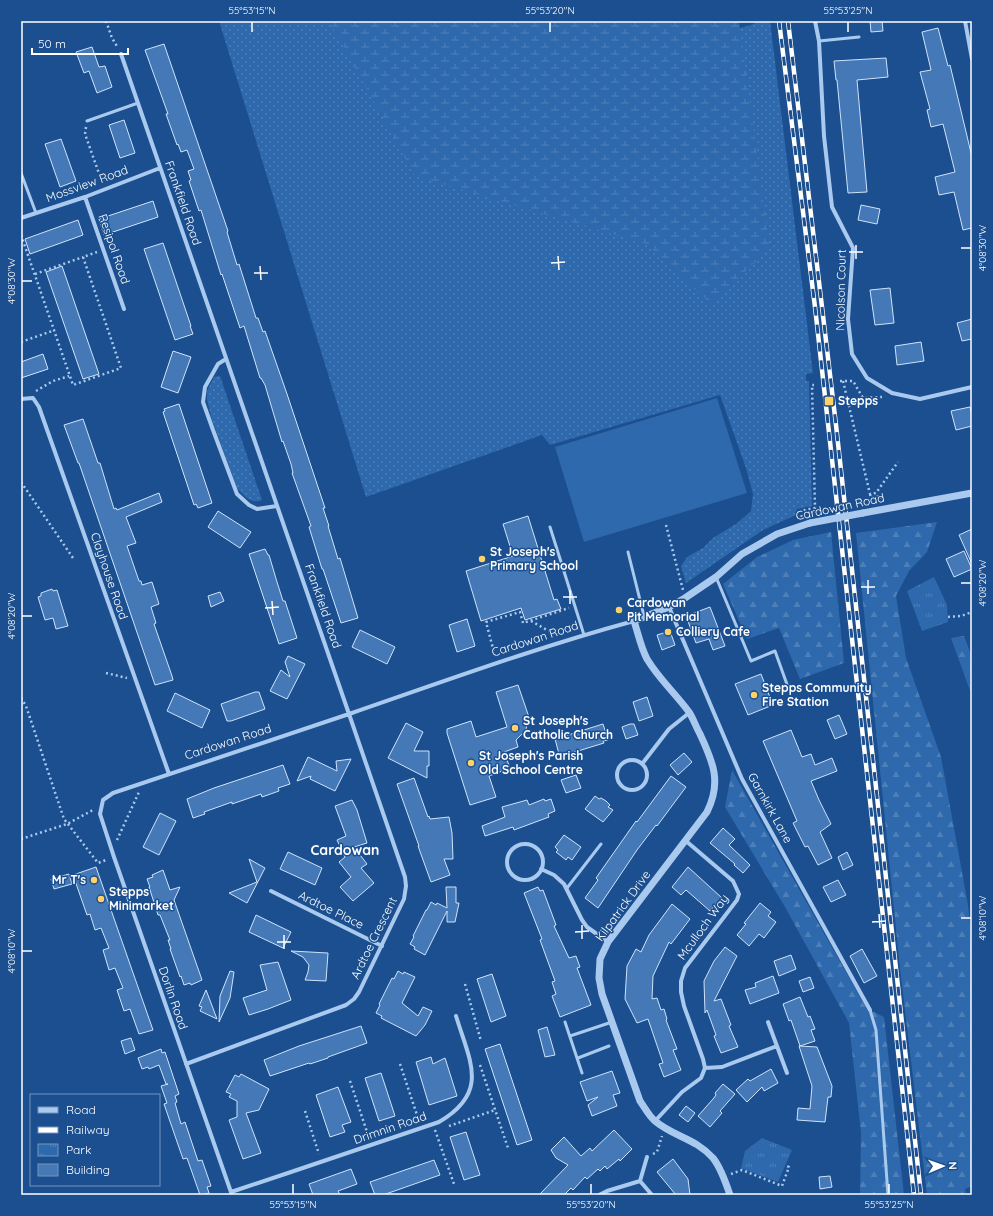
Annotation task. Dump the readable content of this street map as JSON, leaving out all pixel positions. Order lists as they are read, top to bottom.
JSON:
{
  "streets": {
    "street": [
      "Mossview Road",
      "Frankfield Road",
      "Resipol Road",
      "Nicolson Court",
      "Cardowan Road",
      "Clayhouse Road",
      "Garnkirk Lane",
      "Kilpatrick Drive",
      "Ardtoe Place",
      "Mculloch Way",
      "Ardtoe Crescent",
      "Dorlin Road",
      "Drimnin Road"
    ]
  },
  "crossings": [
    ["Mossview Road", "Frankfield Road"],
    ["Mossview Road", "Resipol Road"],
    ["Frankfield Road", "Cardowan Road"],
    ["Frankfield Road", "Ardtoe Crescent"],
    ["Cardowan Road", "Clayhouse Road"],
    ["Cardowan Road", "Garnkirk Lane"],
    ["Cardowan Road", "Kilpatrick Drive"],
    ["Cardowan Road", "Ardtoe Crescent"],
    ["Cardowan Road", "Dorlin Road"],
    ["Kilpatrick Drive", "Mculloch Way"],
    ["Ardtoe Place", "Ardtoe Crescent"],
    ["Ardtoe Crescent", "Dorlin Road"],
    ["Dorlin Road", "Drimnin Road"]
  ],
  "districts": ["Cardowan"],
  "places": {
    "transit": ["Stepps"],
    "other": [
      "St Joseph's Primary School",
      "Cardowan Pit Memorial",
      "Colliery Cafe",
      "Stepps Community Fire Station",
      "St Joseph's Catholic Church",
      "St Joseph's Parish Old School Centre",
      "Mr T's",
      "Stepps Minimarket"
    ]
  },
  "legend": [
    "Road",
    "Railway",
    "Park",
    "Building"
  ],
  "scale_bar": "50 m",
  "north": "right",
  "coordinates": [
    "55°53'15\"N",
    "55°53'20\"N",
    "55°53'25\"N",
    "4°08'30\"W",
    "4°08'20\"W",
    "4°08'10\"W"
  ]
}
